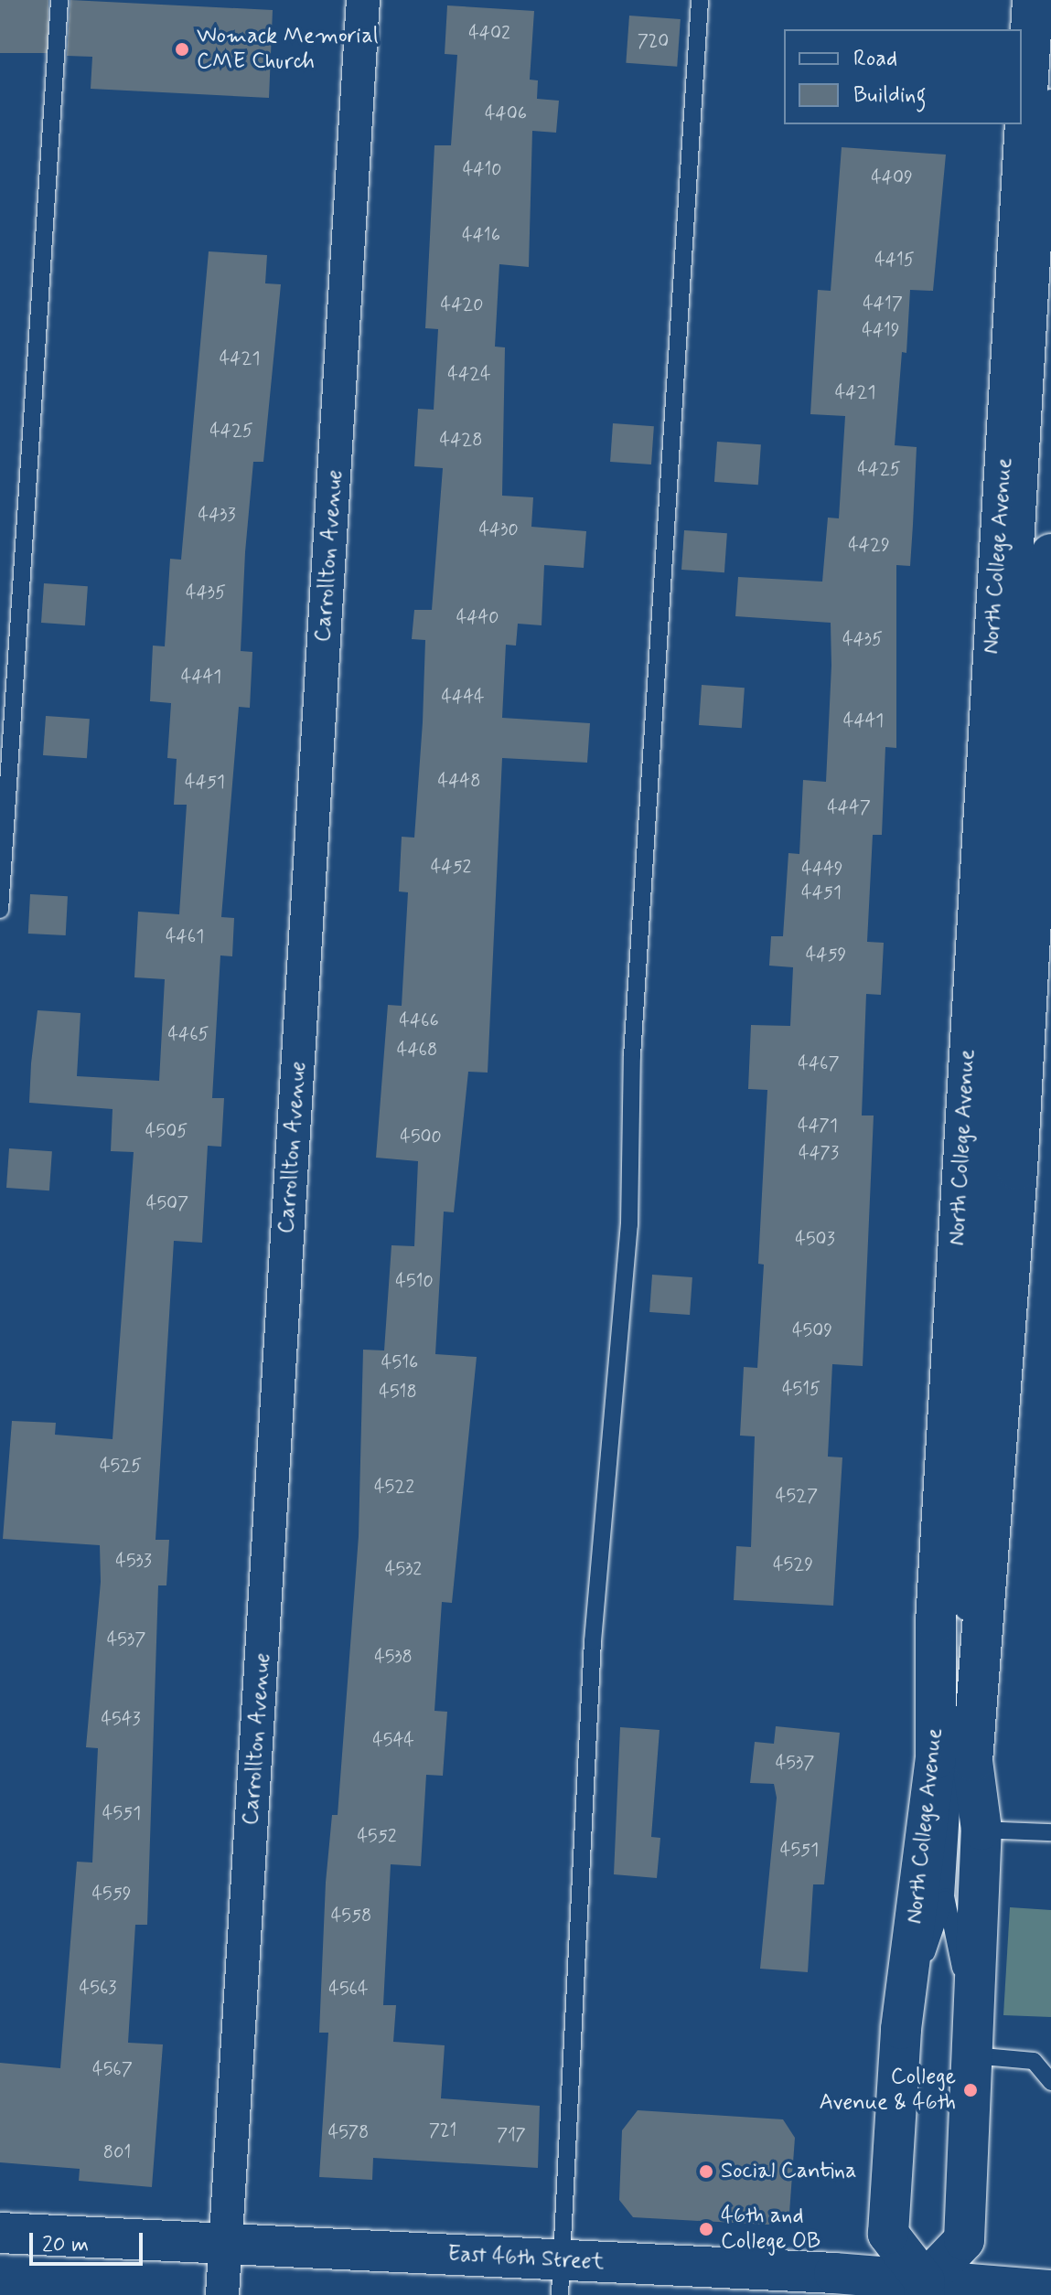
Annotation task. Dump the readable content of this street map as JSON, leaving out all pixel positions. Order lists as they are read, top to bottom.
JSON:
{
  "streets": {
    "main road": ["North College Avenue", "East 46th Street"],
    "street": ["Carrollton Avenue"]
  },
  "crossings": [
    ["Carrollton Avenue", "East 46th Street"],
    ["North College Avenue", "East 46th Street"]
  ],
  "places": [
    "Womack Memorial CME Church",
    "College Avenue & 46th",
    "Social Cantina",
    "46th and College OB"
  ],
  "house_numbers": [
    "4402",
    "720",
    "4406",
    "4410",
    "4409",
    "4416",
    "4415",
    "4417",
    "4420",
    "4419",
    "4421",
    "4424",
    "4421",
    "4425",
    "4428",
    "4425",
    "4433",
    "4430",
    "4429",
    "4435",
    "4440",
    "4435",
    "4441",
    "4444",
    "4441",
    "4448",
    "4451",
    "4447",
    "4452",
    "4449",
    "4451",
    "4461",
    "4459",
    "4466",
    "4465",
    "4468",
    "4467",
    "4471",
    "4505",
    "4500",
    "4473",
    "4507",
    "4503",
    "4510",
    "4509",
    "4516",
    "4515",
    "4518",
    "4525",
    "4522",
    "4527",
    "4533",
    "4529",
    "4532",
    "4537",
    "4538",
    "4543",
    "4544",
    "4537",
    "4551",
    "4552",
    "4551",
    "4559",
    "4558",
    "4563",
    "4564",
    "4567",
    "721",
    "4578",
    "717",
    "801"
  ],
  "legend": ["Road", "Building"],
  "scale_bar": "20 m"
}
